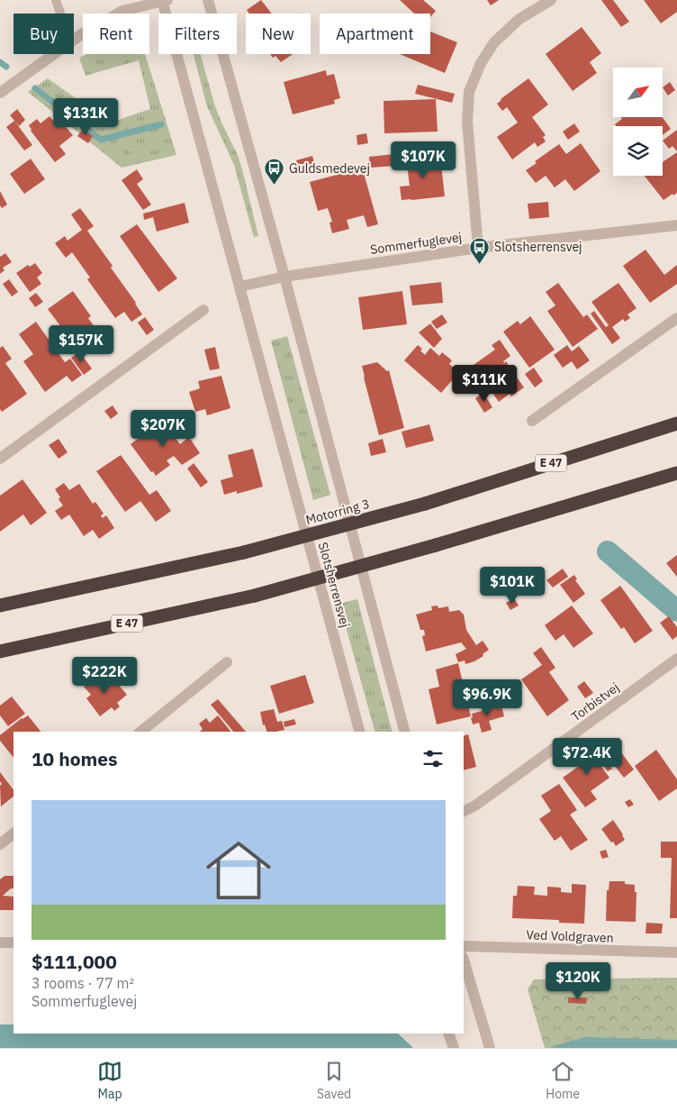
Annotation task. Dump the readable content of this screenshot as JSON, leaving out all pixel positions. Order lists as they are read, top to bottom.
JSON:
{
  "streets": {
    "highway": ["E 47", "Motorring 3"],
    "street": [
      "Sommerfuglevej",
      "Slotsherrensvej",
      "Torbistvej",
      "Ved Voldgraven"
    ]
  },
  "crossings": [
    ["Sommerfuglevej", "Slotsherrensvej"]
  ],
  "places": {
    "bus stop": ["Guldsmedevej", "Slotsherrensvej"]
  },
  "north": "top right",
  "page": {
    "chip": [
      "Buy",
      "Rent",
      "Filters",
      "New",
      "Apartment"
    ],
    "price": [
      "$131K",
      "$107K",
      "$157K",
      "$111K",
      "$207K",
      "$101K",
      "$222K",
      "$96.9K",
      "$72.4K",
      "$120K"
    ],
    "heading": "10 homes",
    "list": [
      {
        "name": "$111,000",
        "note": "3 rooms · 77 m² · Sommerfuglevej"
      }
    ],
    "tabs": ["Map", "Saved", "Home"]
  }
}
